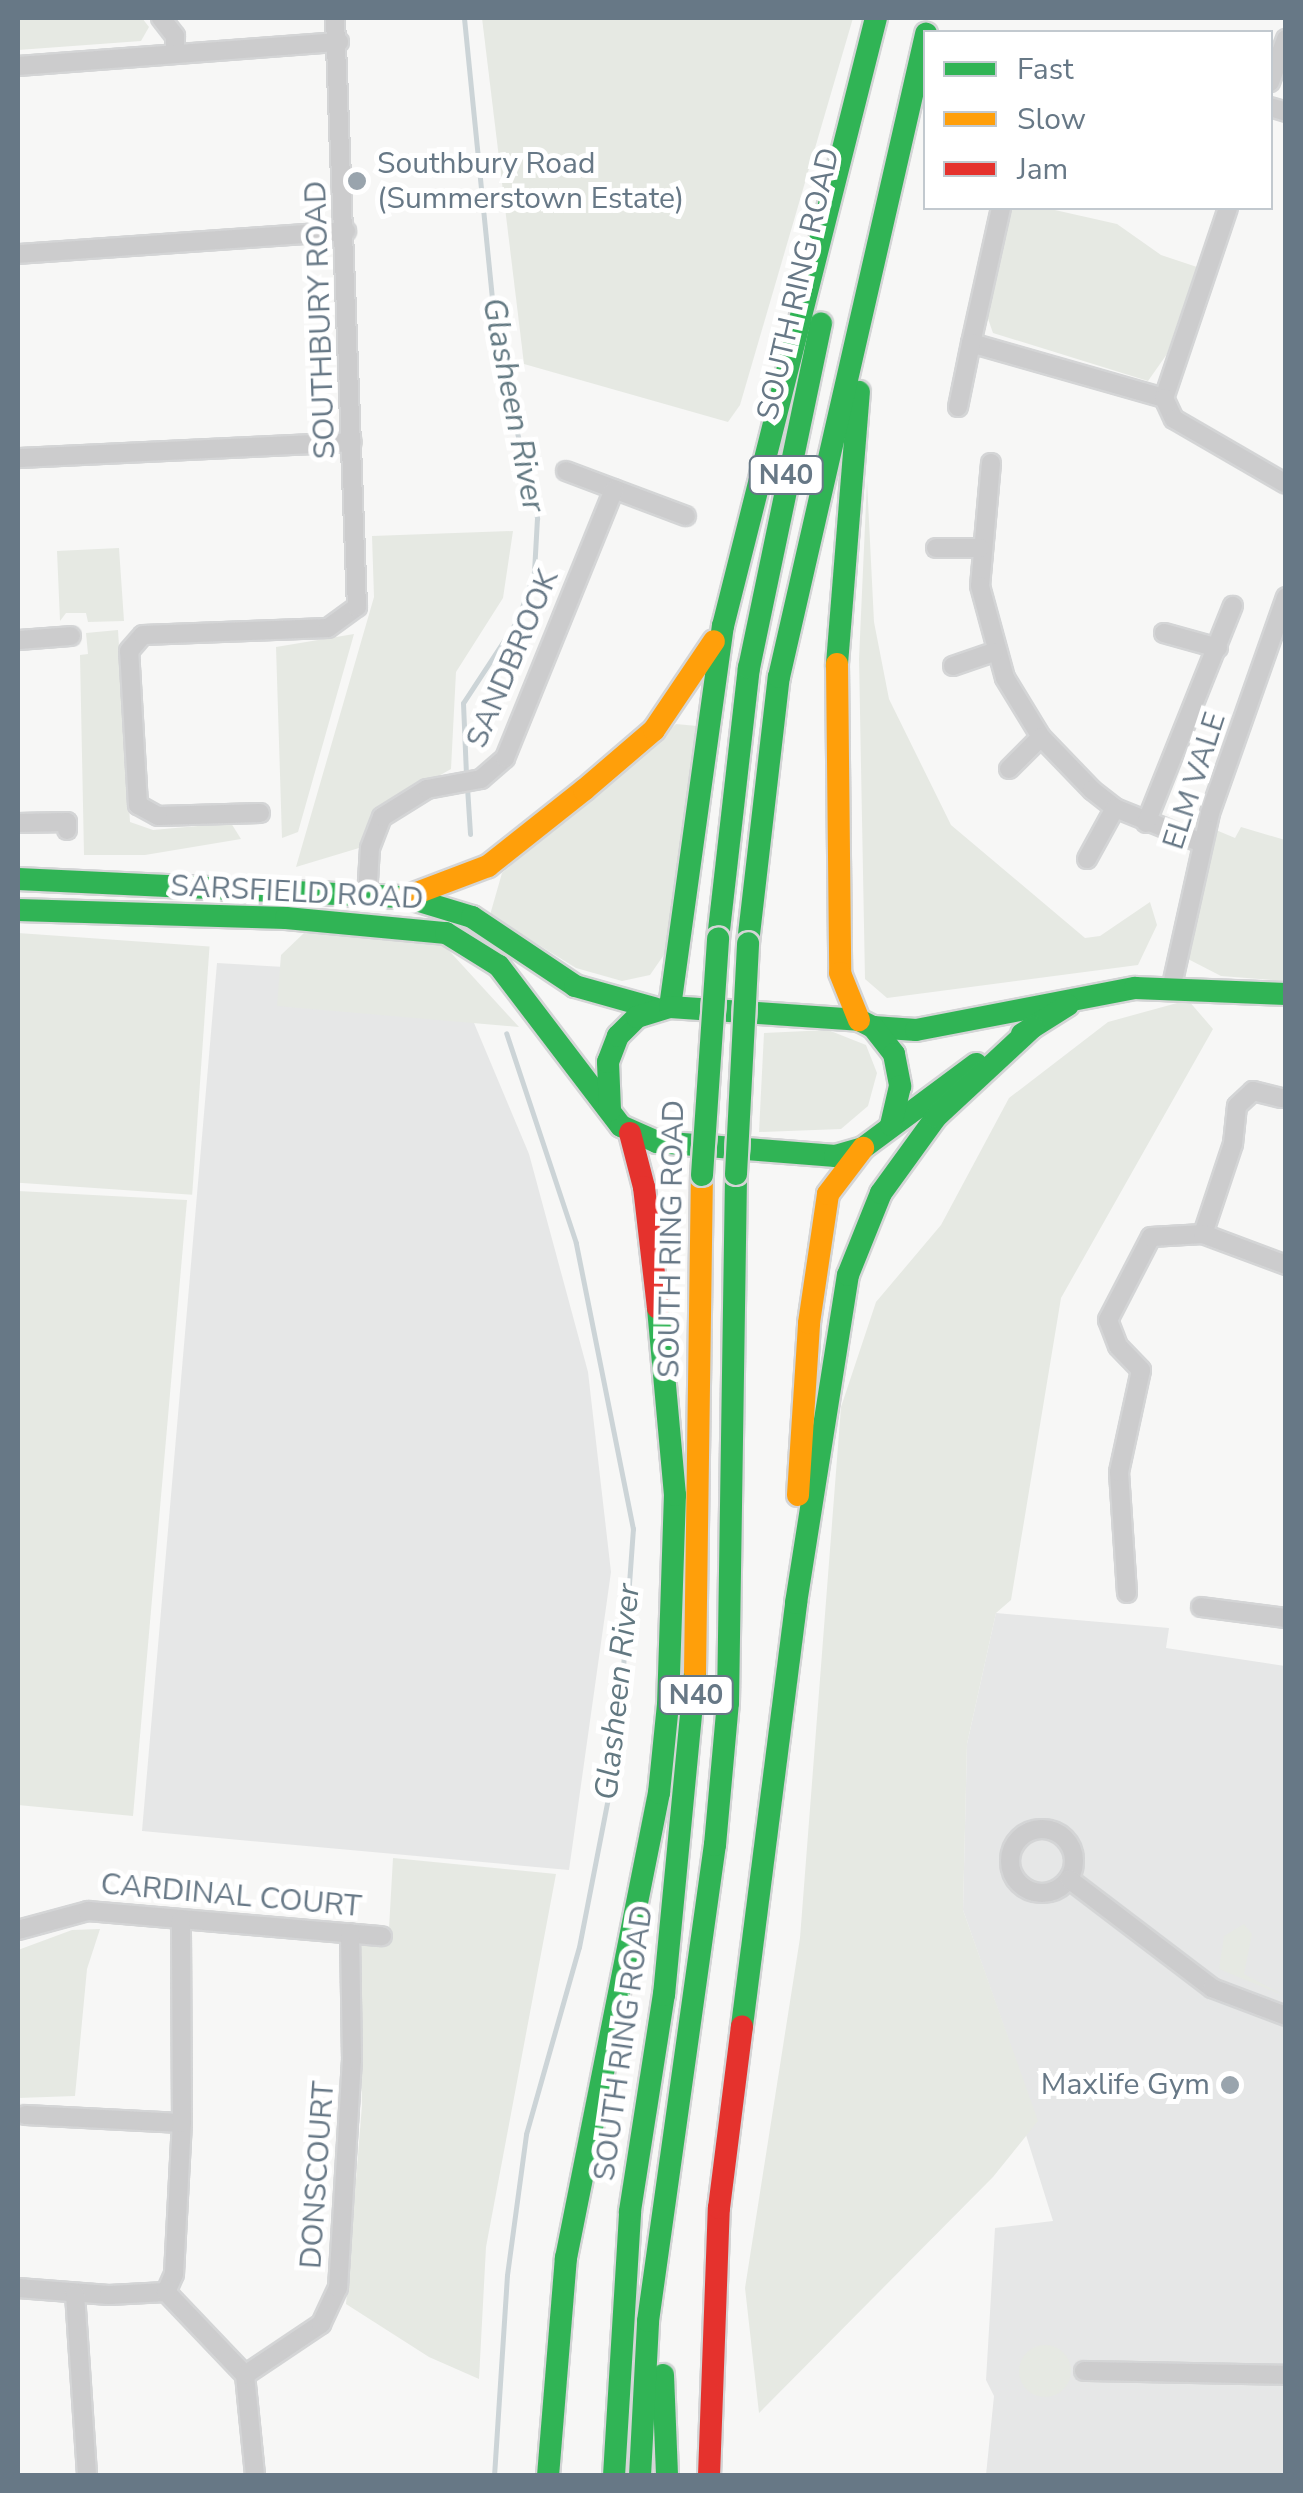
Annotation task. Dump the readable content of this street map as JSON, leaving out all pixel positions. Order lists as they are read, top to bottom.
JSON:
{
  "streets": {
    "main road": ["SOUTH RING ROAD", "N40", "SARSFIELD ROAD"],
    "street": [
      "SOUTHBURY ROAD",
      "SANDBROOK",
      "ELM VALE",
      "CARDINAL COURT",
      "DONSCOURT"
    ]
  },
  "crossings": [
    ["SANDBROOK", "SARSFIELD ROAD"],
    ["CARDINAL COURT", "DONSCOURT"]
  ],
  "water": ["Glasheen River"],
  "places": ["Southbury Road (Summerstown Estate)", "Maxlife Gym"],
  "legend": ["Fast", "Slow", "Jam"]
}
